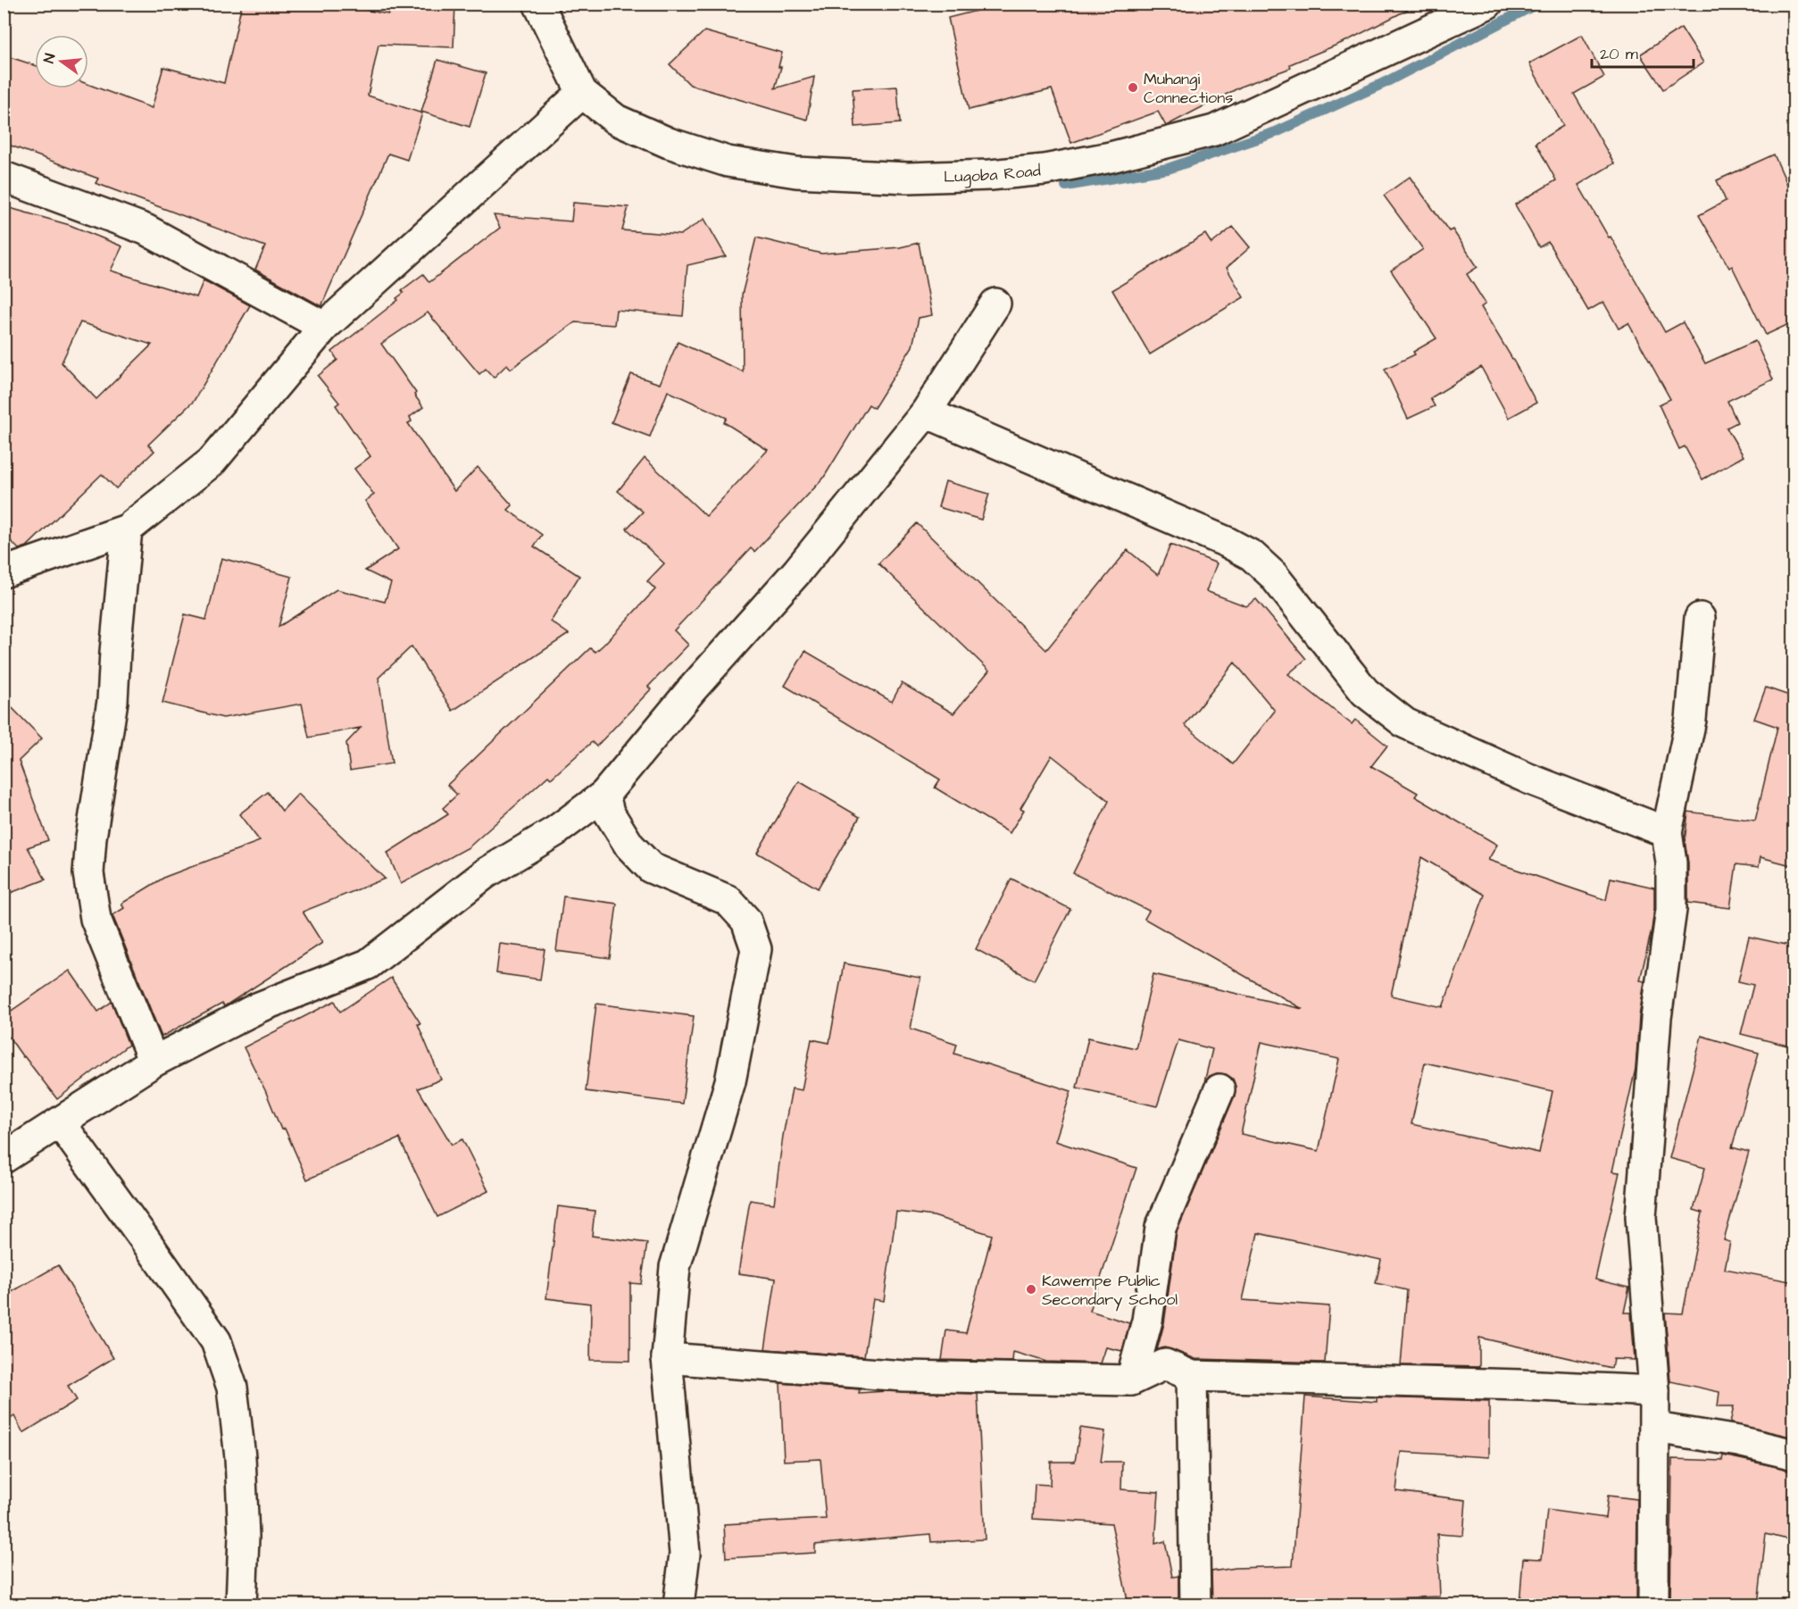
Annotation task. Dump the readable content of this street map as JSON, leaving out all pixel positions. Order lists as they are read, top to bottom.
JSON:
{
  "streets": {
    "street": ["Lugoba Road"]
  },
  "places": ["Muhangi Connections", "Kawempe Public Secondary School"],
  "scale_bar": "20 m",
  "north": "left"
}
